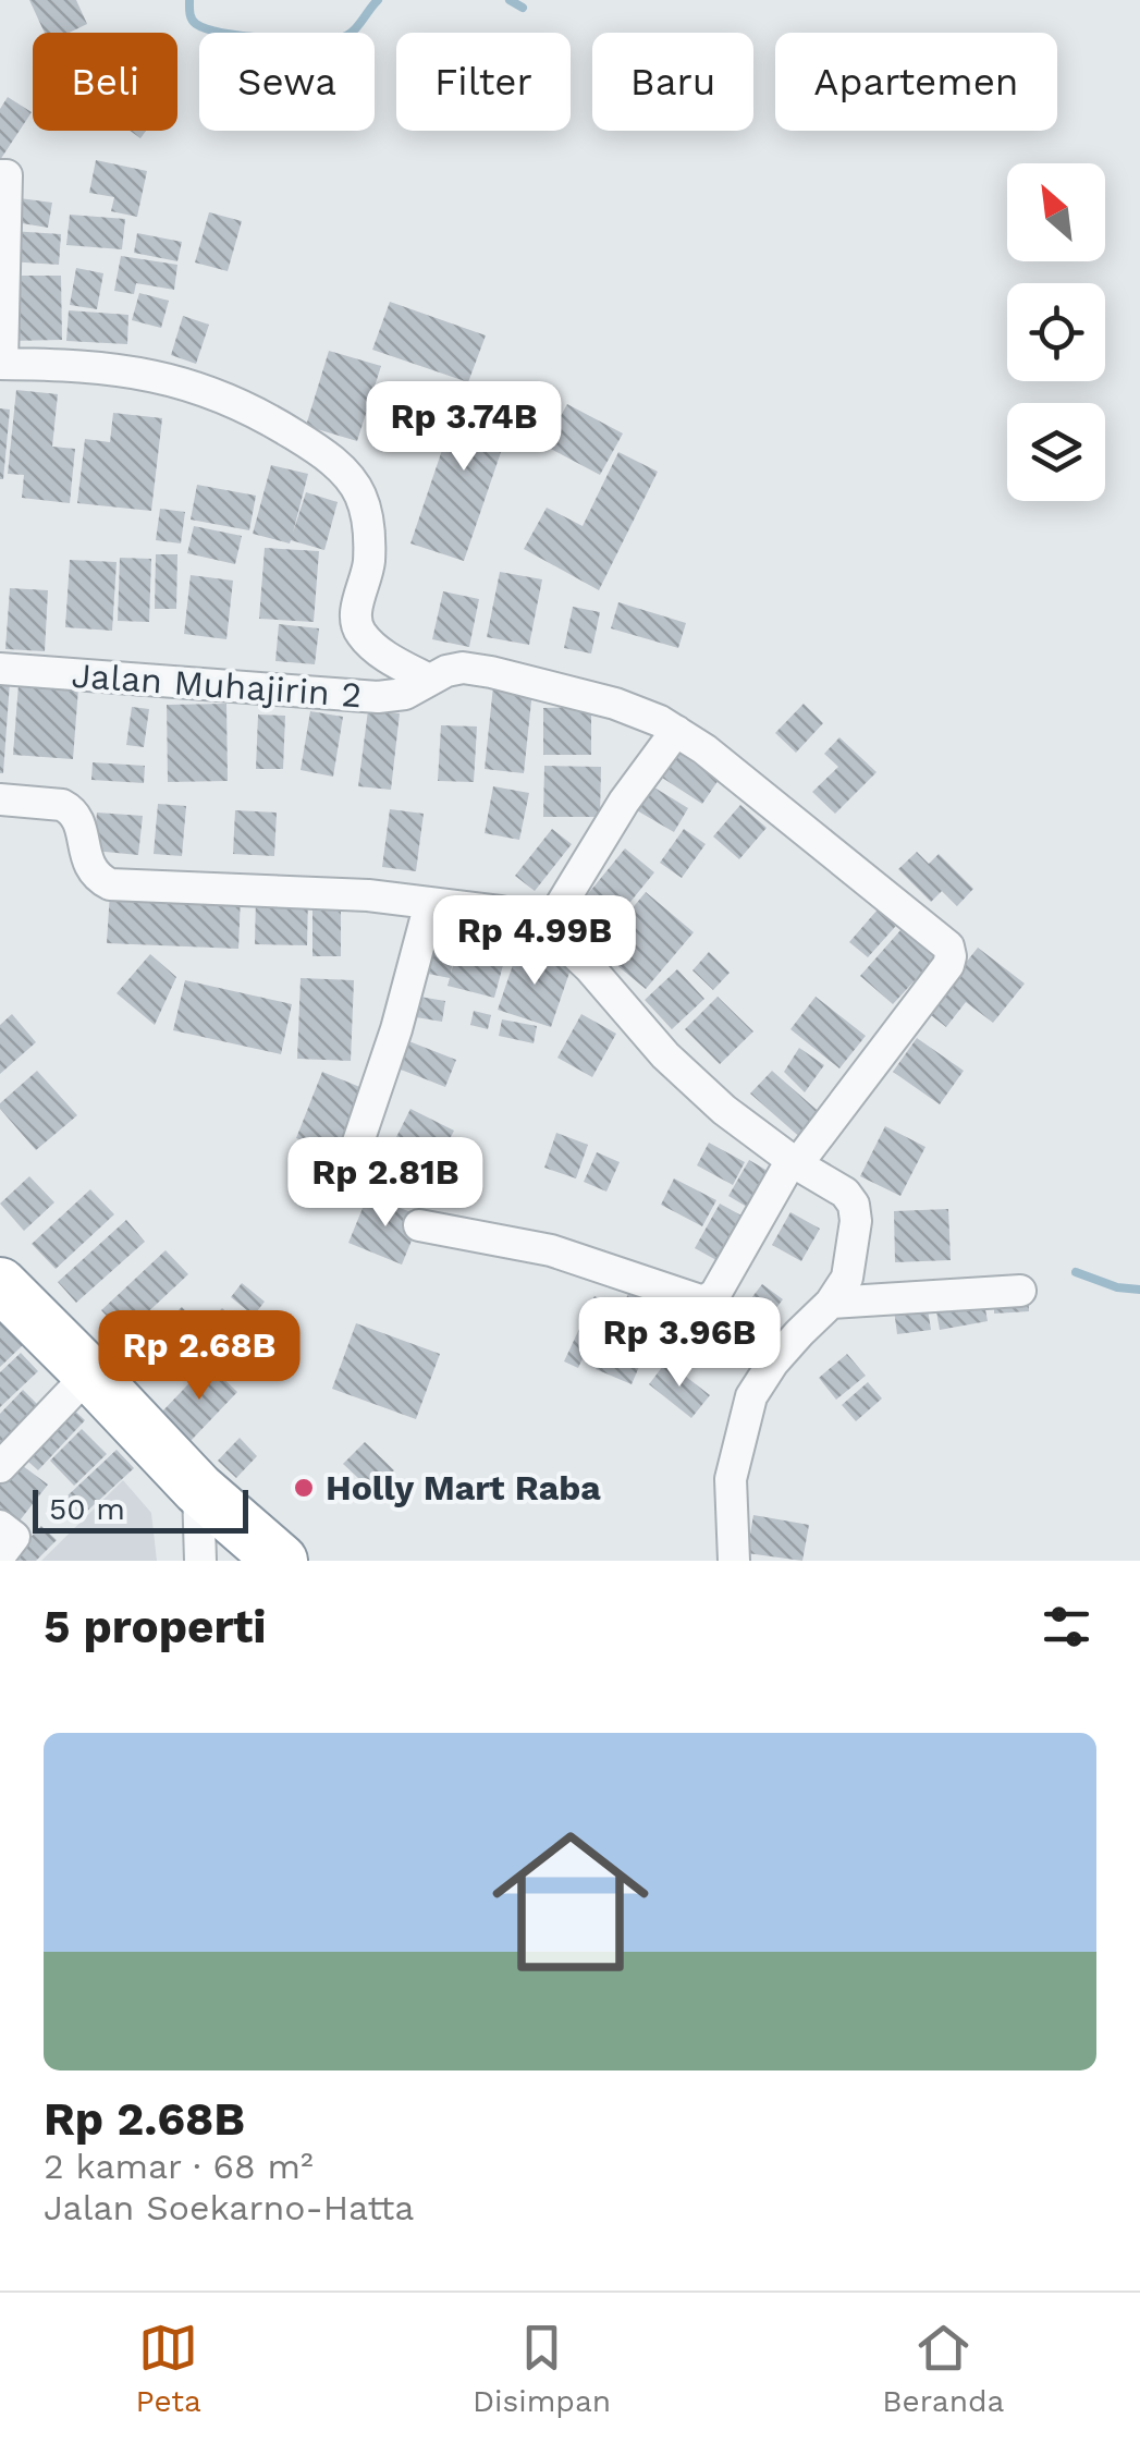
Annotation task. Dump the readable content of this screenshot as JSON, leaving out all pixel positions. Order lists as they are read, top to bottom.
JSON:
{
  "streets": {
    "street": ["Jalan Muhajirin 2"]
  },
  "places": ["Holly Mart Raba"],
  "scale_bar": "50 m",
  "north": "top left",
  "page": {
    "chip": [
      "Beli",
      "Sewa",
      "Filter",
      "Baru",
      "Apartemen"
    ],
    "price": [
      "Rp 3.74B",
      "Rp 4.99B",
      "Rp 2.81B",
      "Rp 3.96B",
      "Rp 2.68B"
    ],
    "scale": "50 m",
    "heading": "5 properti",
    "list": [
      {
        "name": "Rp 2.68B",
        "note": "2 kamar · 68 m² · Jalan Soekarno-Hatta"
      }
    ],
    "tabs": ["Peta", "Disimpan", "Beranda"]
  }
}
